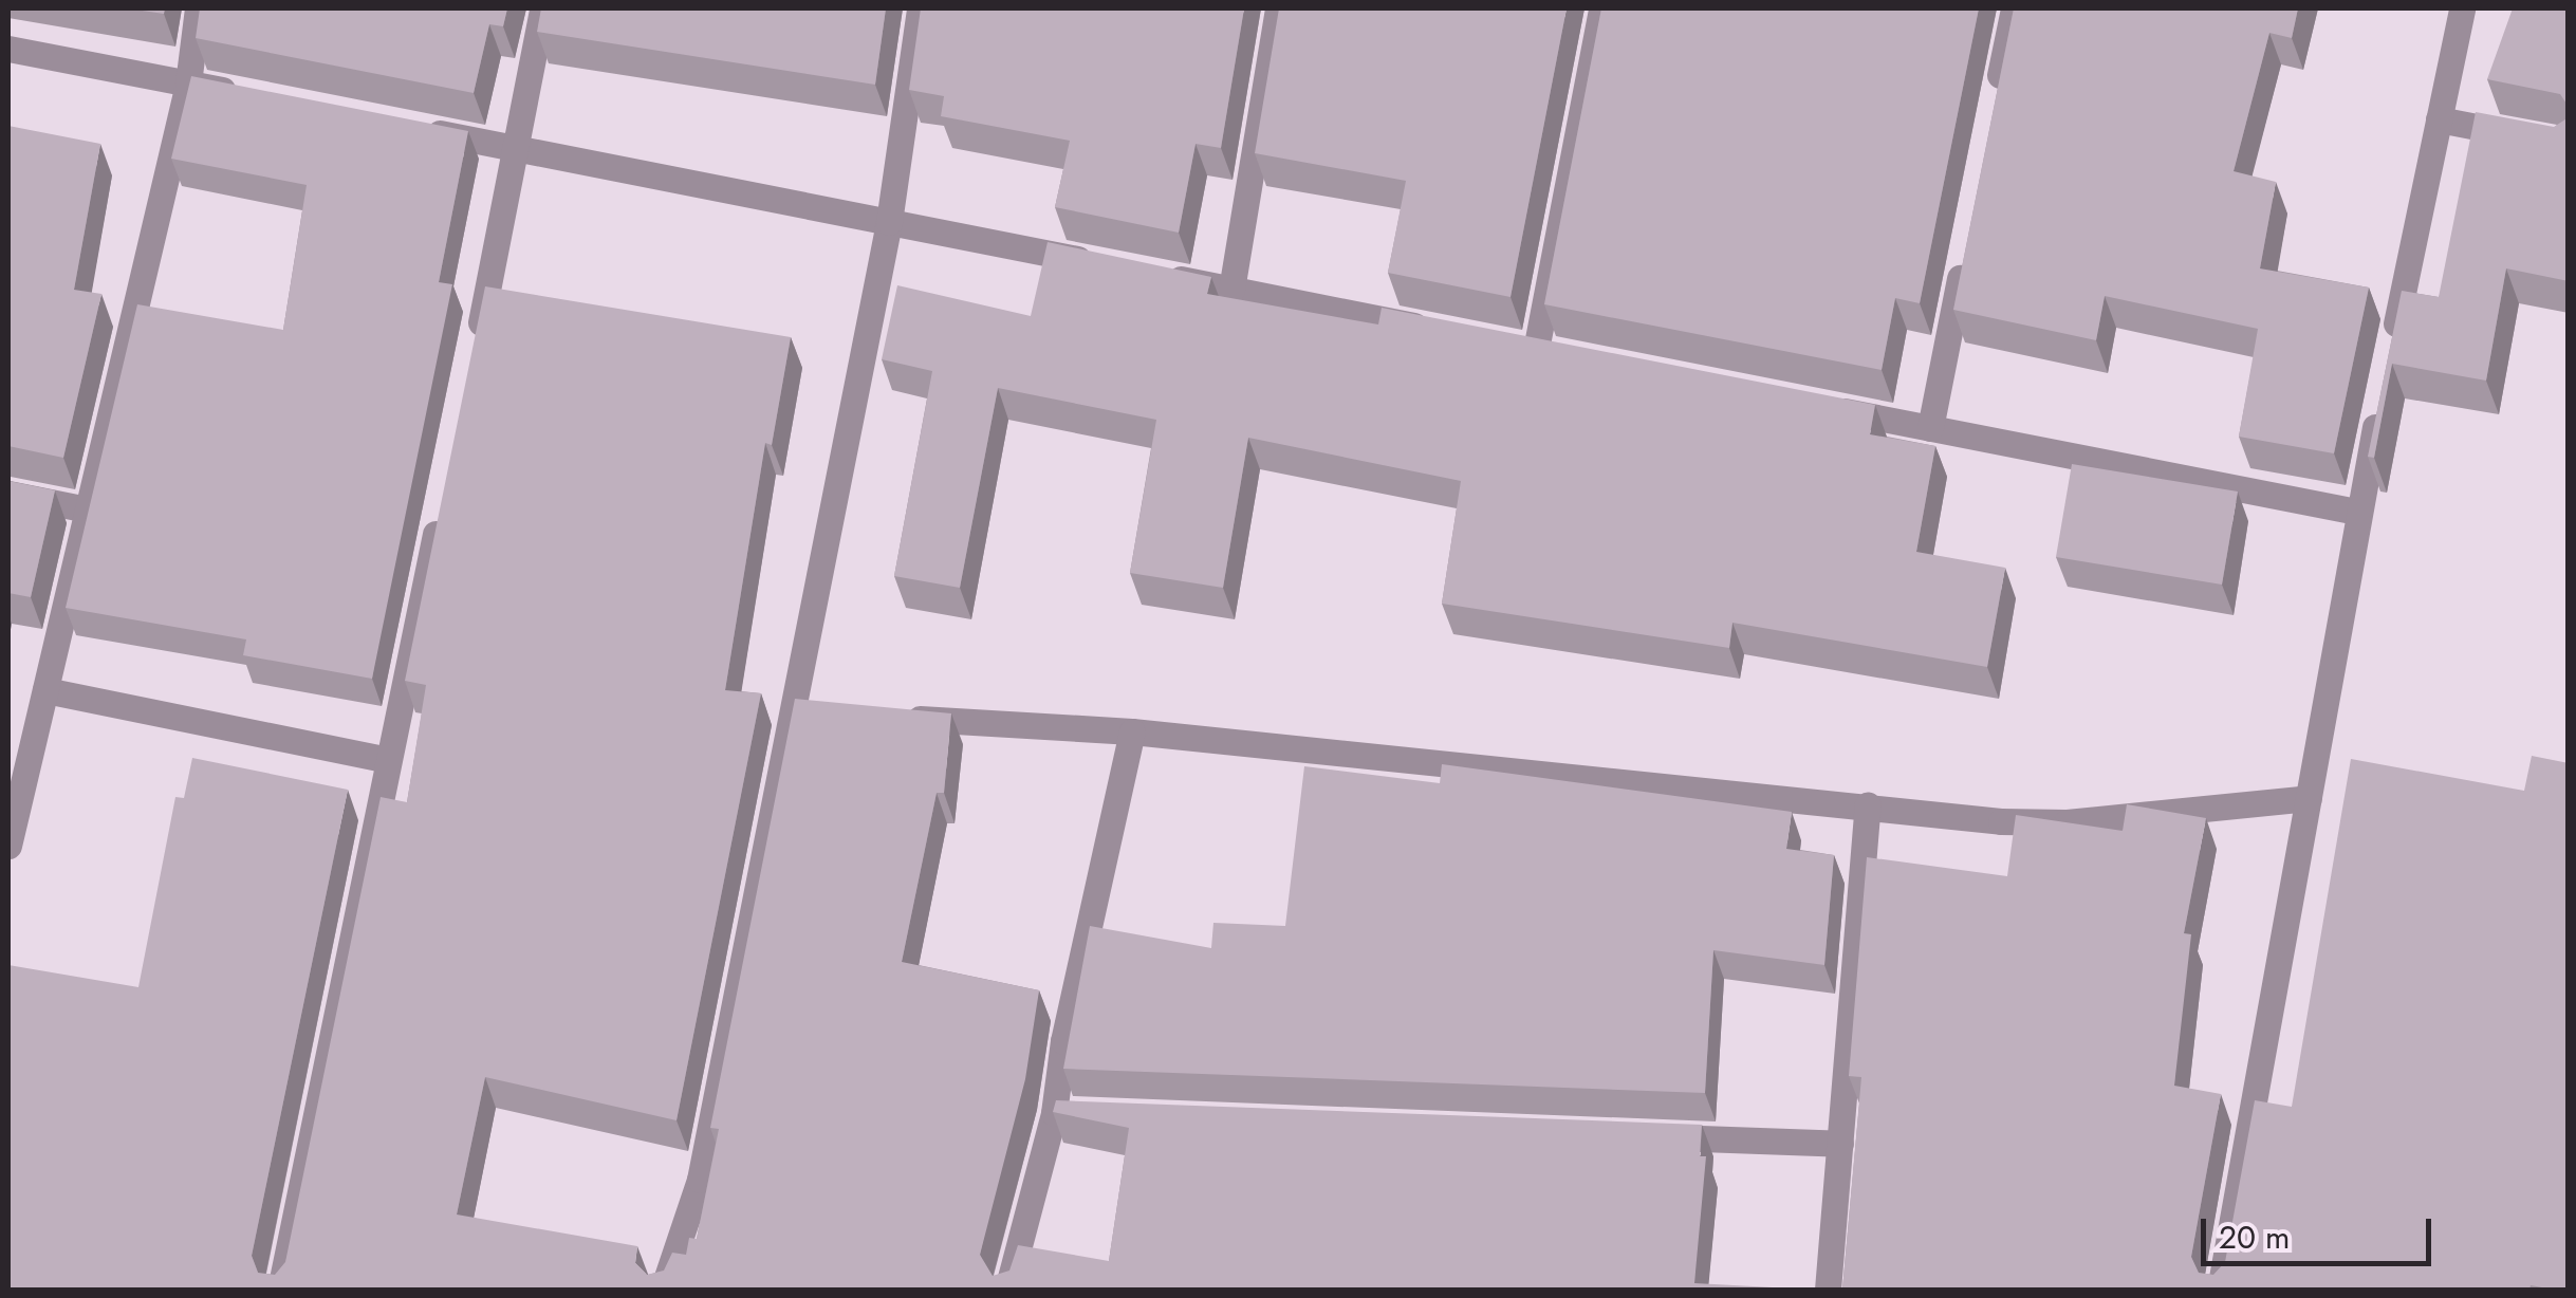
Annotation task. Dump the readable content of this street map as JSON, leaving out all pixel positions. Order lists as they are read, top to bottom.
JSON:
{
  "scale_bar": "20 m"
}
